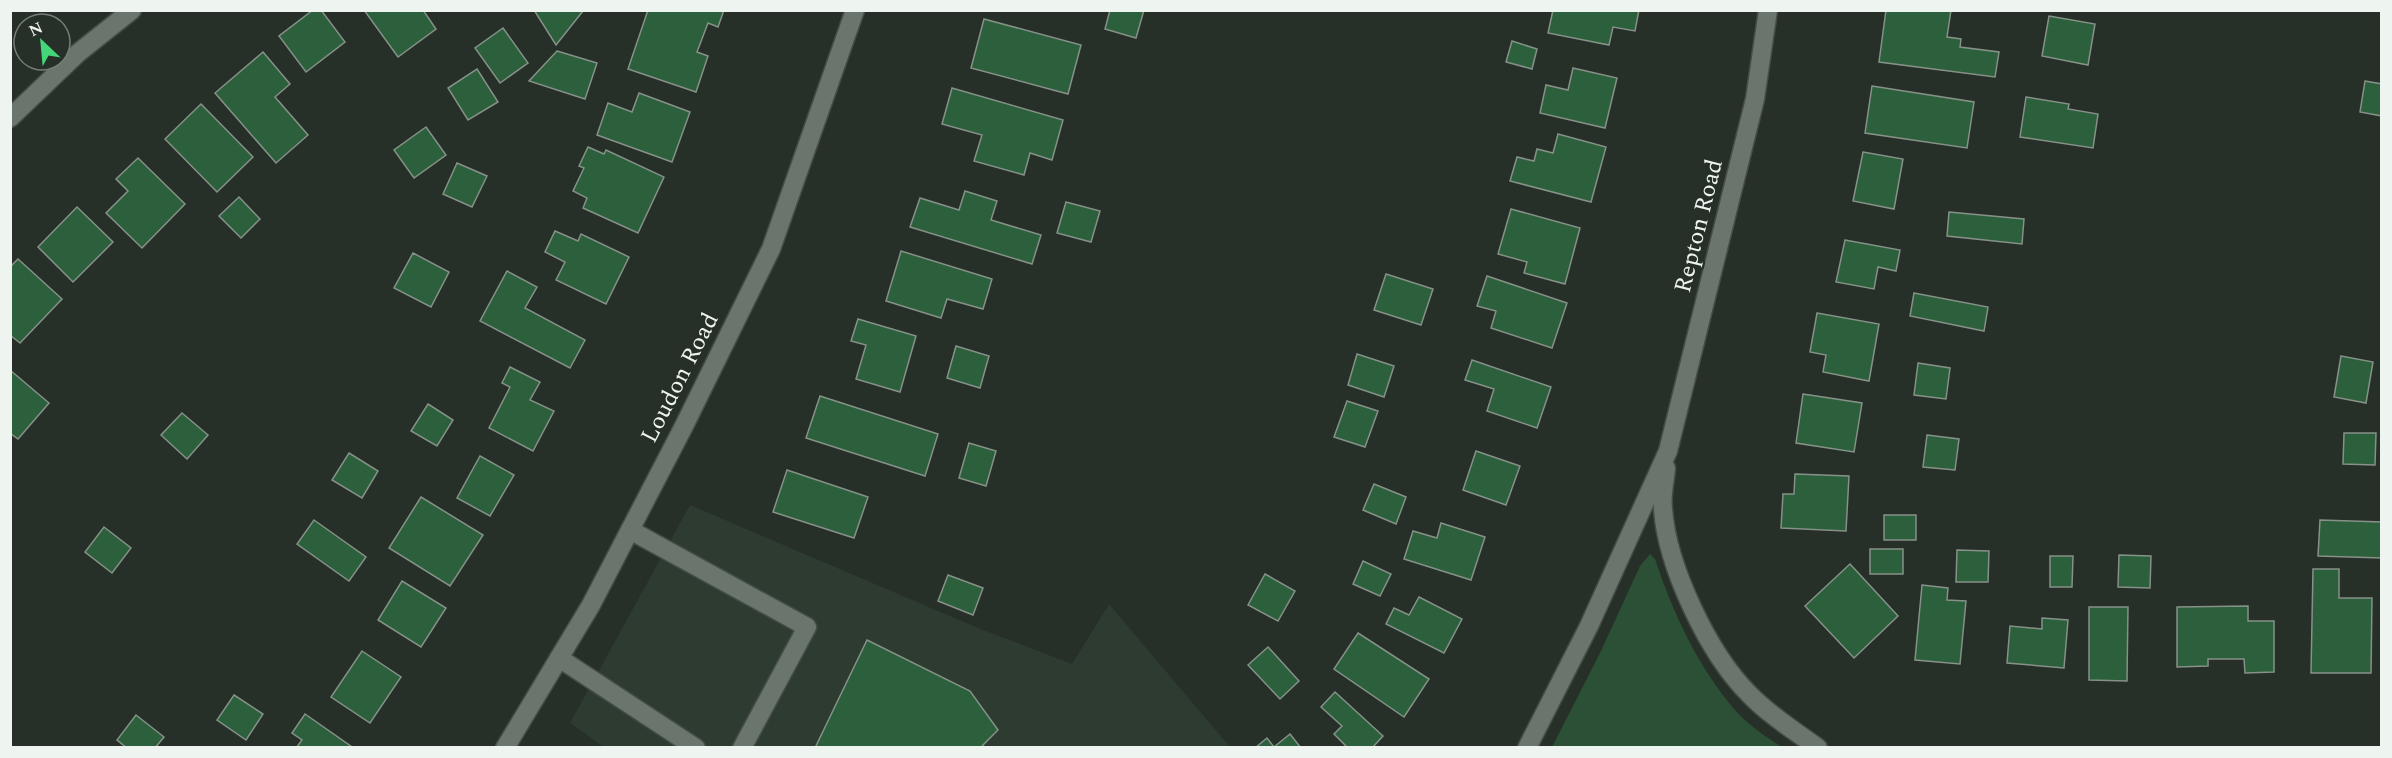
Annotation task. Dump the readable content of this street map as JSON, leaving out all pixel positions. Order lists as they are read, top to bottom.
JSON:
{
  "streets": {
    "street": ["Repton Road", "Loudon Road"]
  },
  "north": "top left"
}
